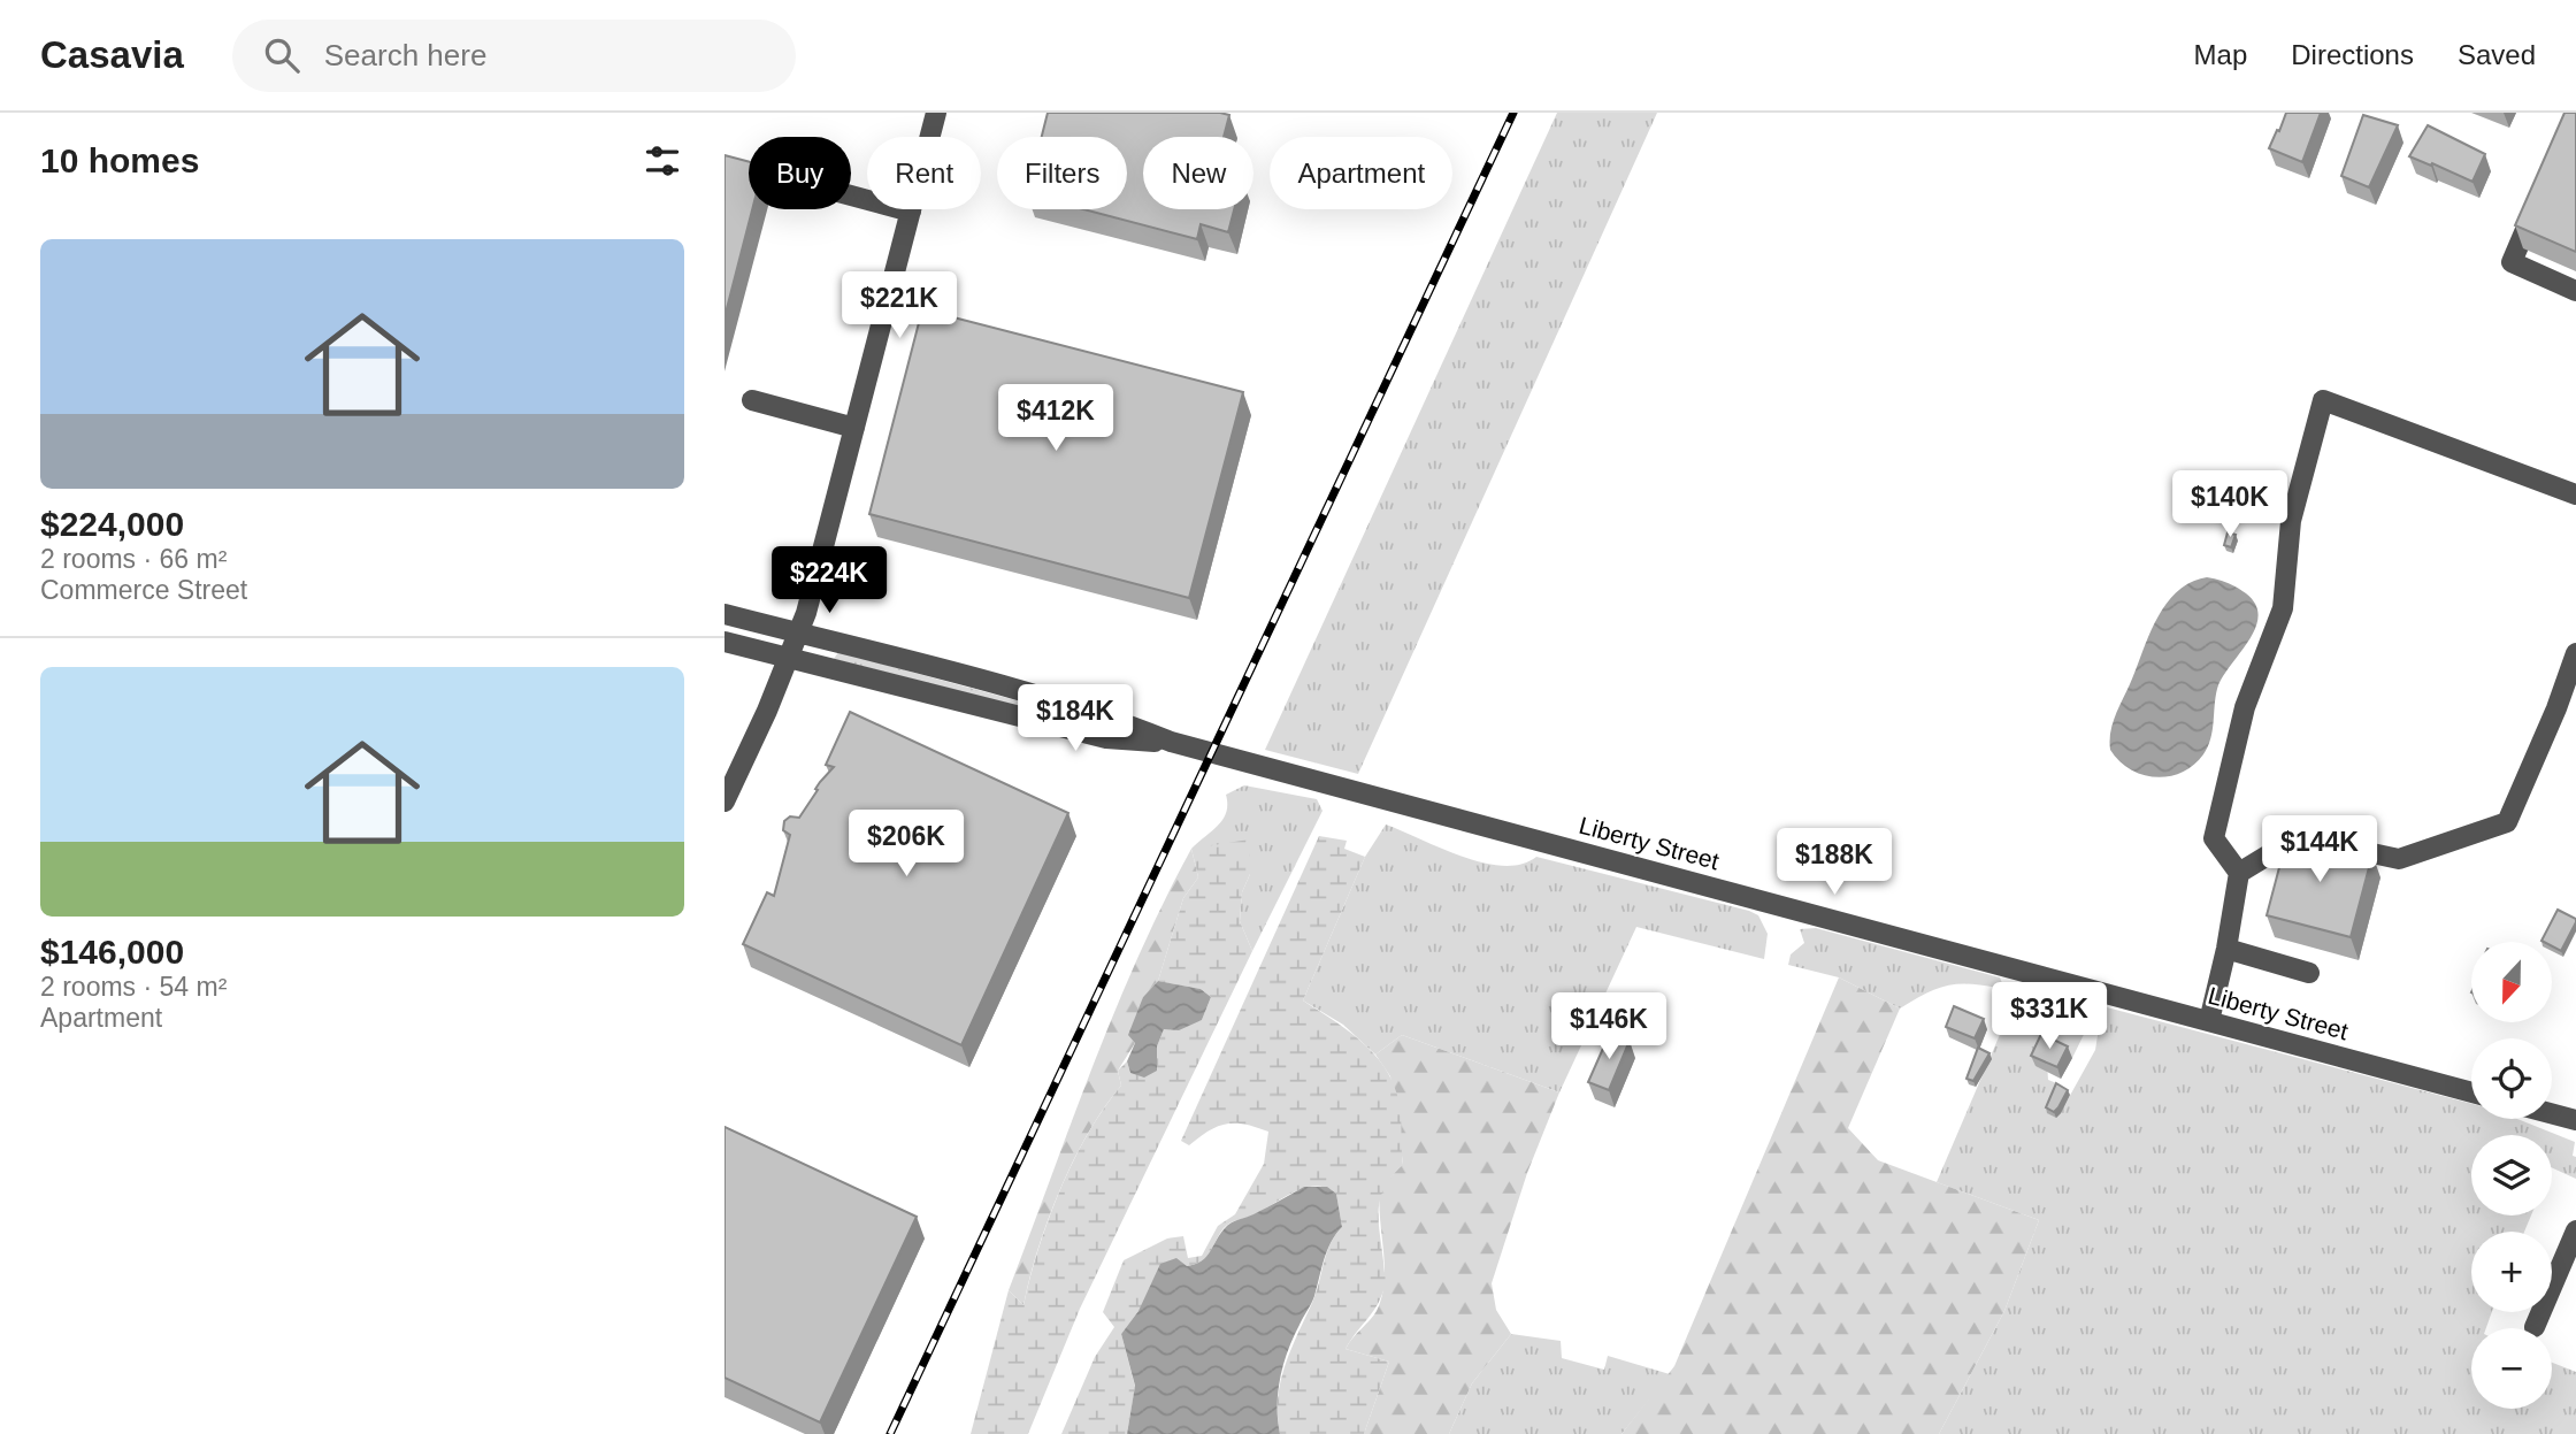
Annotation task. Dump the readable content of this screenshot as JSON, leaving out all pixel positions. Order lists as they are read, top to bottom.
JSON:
{
  "streets": {
    "street": ["Liberty Street"]
  },
  "north": "bottom",
  "page": {
    "header": "Casavia",
    "search": "Search here",
    "nav": ["Map", "Directions", "Saved"],
    "heading": "10 homes",
    "chip": [
      "Buy",
      "Rent",
      "Filters",
      "New",
      "Apartment"
    ],
    "list": [
      {
        "name": "$224,000",
        "note": "2 rooms · 66 m² · Commerce Street"
      },
      {
        "name": "$146,000",
        "note": "2 rooms · 54 m² · Apartment"
      }
    ],
    "price": [
      "$221K",
      "$412K",
      "$140K",
      "$224K",
      "$184K",
      "$206K",
      "$144K",
      "$188K",
      "$331K",
      "$146K"
    ],
    "map_buttons": ["+", "−"]
  }
}
